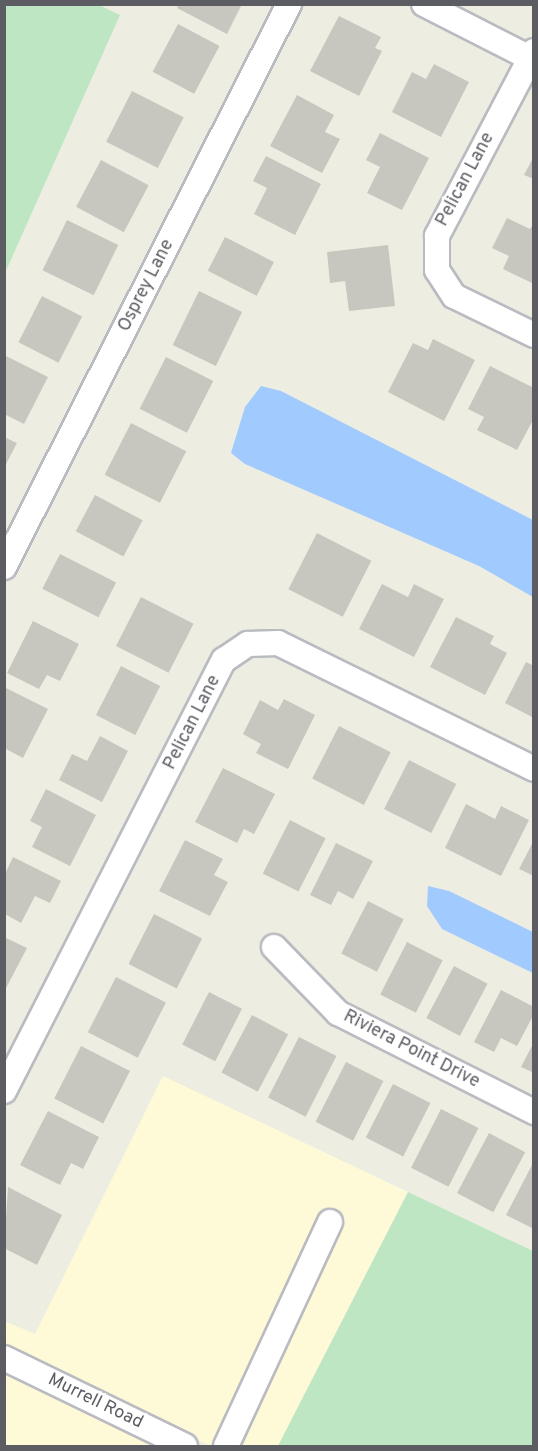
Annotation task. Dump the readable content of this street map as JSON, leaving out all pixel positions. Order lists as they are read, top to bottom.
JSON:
{
  "streets": {
    "street": [
      "Pelican Lane",
      "Osprey Lane",
      "Riviera Point Drive",
      "Murrell Road"
    ]
  }
}
